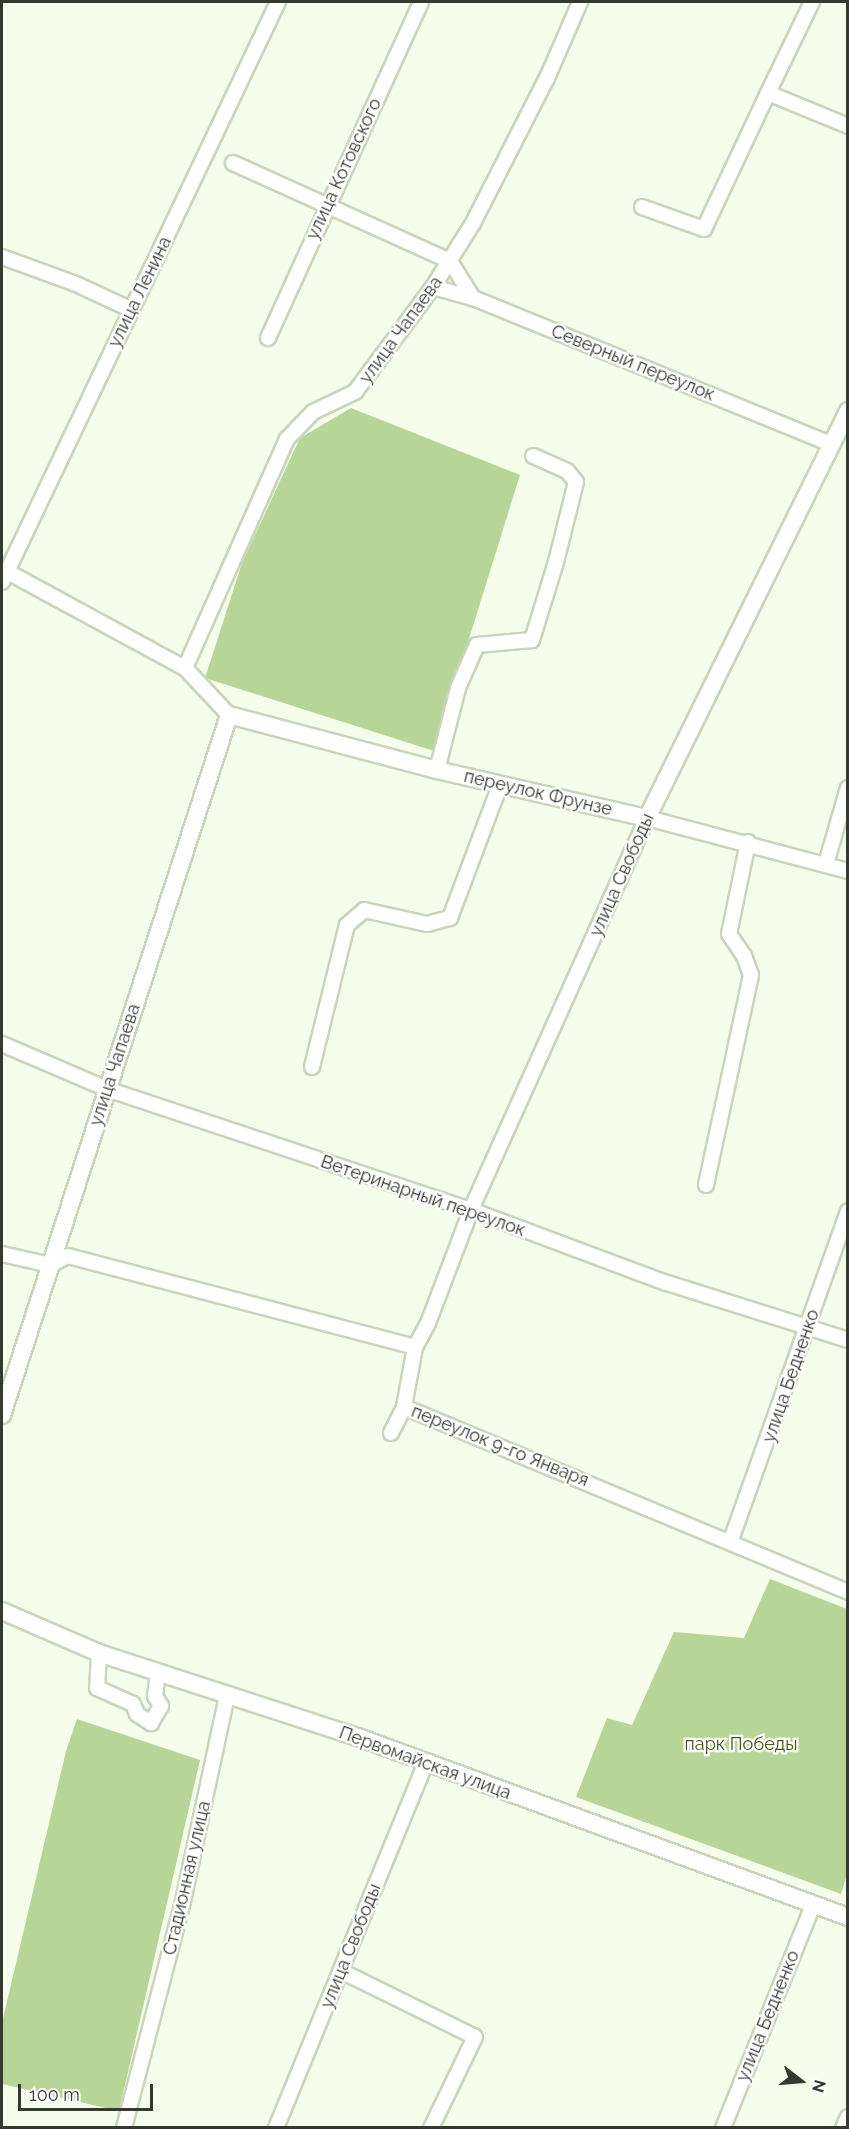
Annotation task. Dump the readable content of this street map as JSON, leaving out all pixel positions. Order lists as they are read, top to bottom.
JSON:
{
  "streets": {
    "main road": [
      "улица Чапаева",
      "переулок Фрунзе",
      "улица Свободы",
      "Первомайская улица"
    ],
    "street": [
      "улица Котовского",
      "улица Ленина",
      "Северный переулок",
      "Ветеринарный переулок",
      "улица Бедненко",
      "переулок 9-го Января",
      "Стадионная улица"
    ]
  },
  "crossings": [
    ["улица Чапаева", "Северный переулок"],
    ["улица Чапаева", "переулок Фрунзе"],
    ["улица Чапаева", "Ветеринарный переулок"],
    ["Северный переулок", "улица Свободы"],
    ["переулок Фрунзе", "улица Свободы"],
    ["улица Свободы", "Ветеринарный переулок"],
    ["улица Свободы", "переулок 9-го Января"],
    ["улица Свободы", "Первомайская улица"],
    ["Ветеринарный переулок", "улица Бедненко"],
    ["улица Бедненко", "переулок 9-го Января"],
    ["улица Бедненко", "Первомайская улица"],
    ["Первомайская улица", "Стадионная улица"]
  ],
  "parks": ["парк Победы"],
  "scale_bar": "100 m",
  "north": "right"
}
